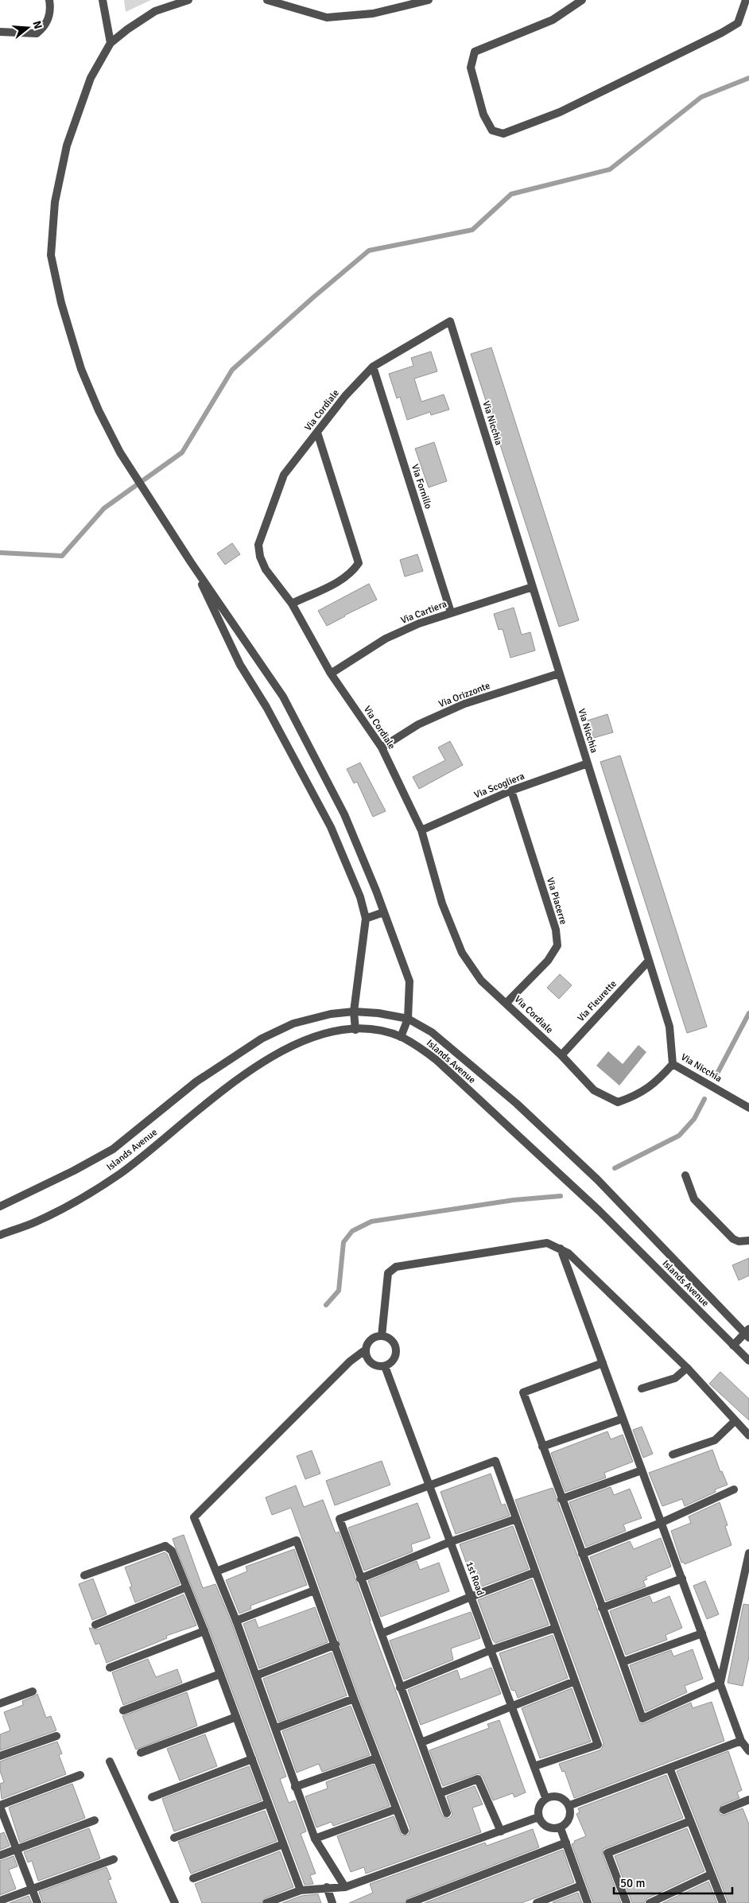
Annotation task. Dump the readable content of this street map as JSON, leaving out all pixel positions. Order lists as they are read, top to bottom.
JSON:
{
  "streets": {
    "street": [
      "Via Cordiale",
      "Via Nicchia",
      "Via Fornillo",
      "Via Cartiera",
      "Via Orizzonte",
      "Via Scogliera",
      "Via Piacerre",
      "Via Fleurette",
      "Islands Avenue",
      "1st Road"
    ]
  },
  "crossings": [
    ["Via Cordiale", "Via Nicchia"],
    ["Via Cordiale", "Via Fornillo"],
    ["Via Cordiale", "Via Cartiera"],
    ["Via Cordiale", "Via Orizzonte"],
    ["Via Cordiale", "Via Scogliera"],
    ["Via Cordiale", "Via Piacerre"],
    ["Via Cordiale", "Via Fleurette"],
    ["Via Nicchia", "Via Cartiera"],
    ["Via Nicchia", "Via Orizzonte"],
    ["Via Nicchia", "Via Scogliera"],
    ["Via Nicchia", "Via Fleurette"],
    ["Via Fornillo", "Via Cartiera"],
    ["Via Scogliera", "Via Piacerre"]
  ],
  "scale_bar": "50 m",
  "north": "right"
}
